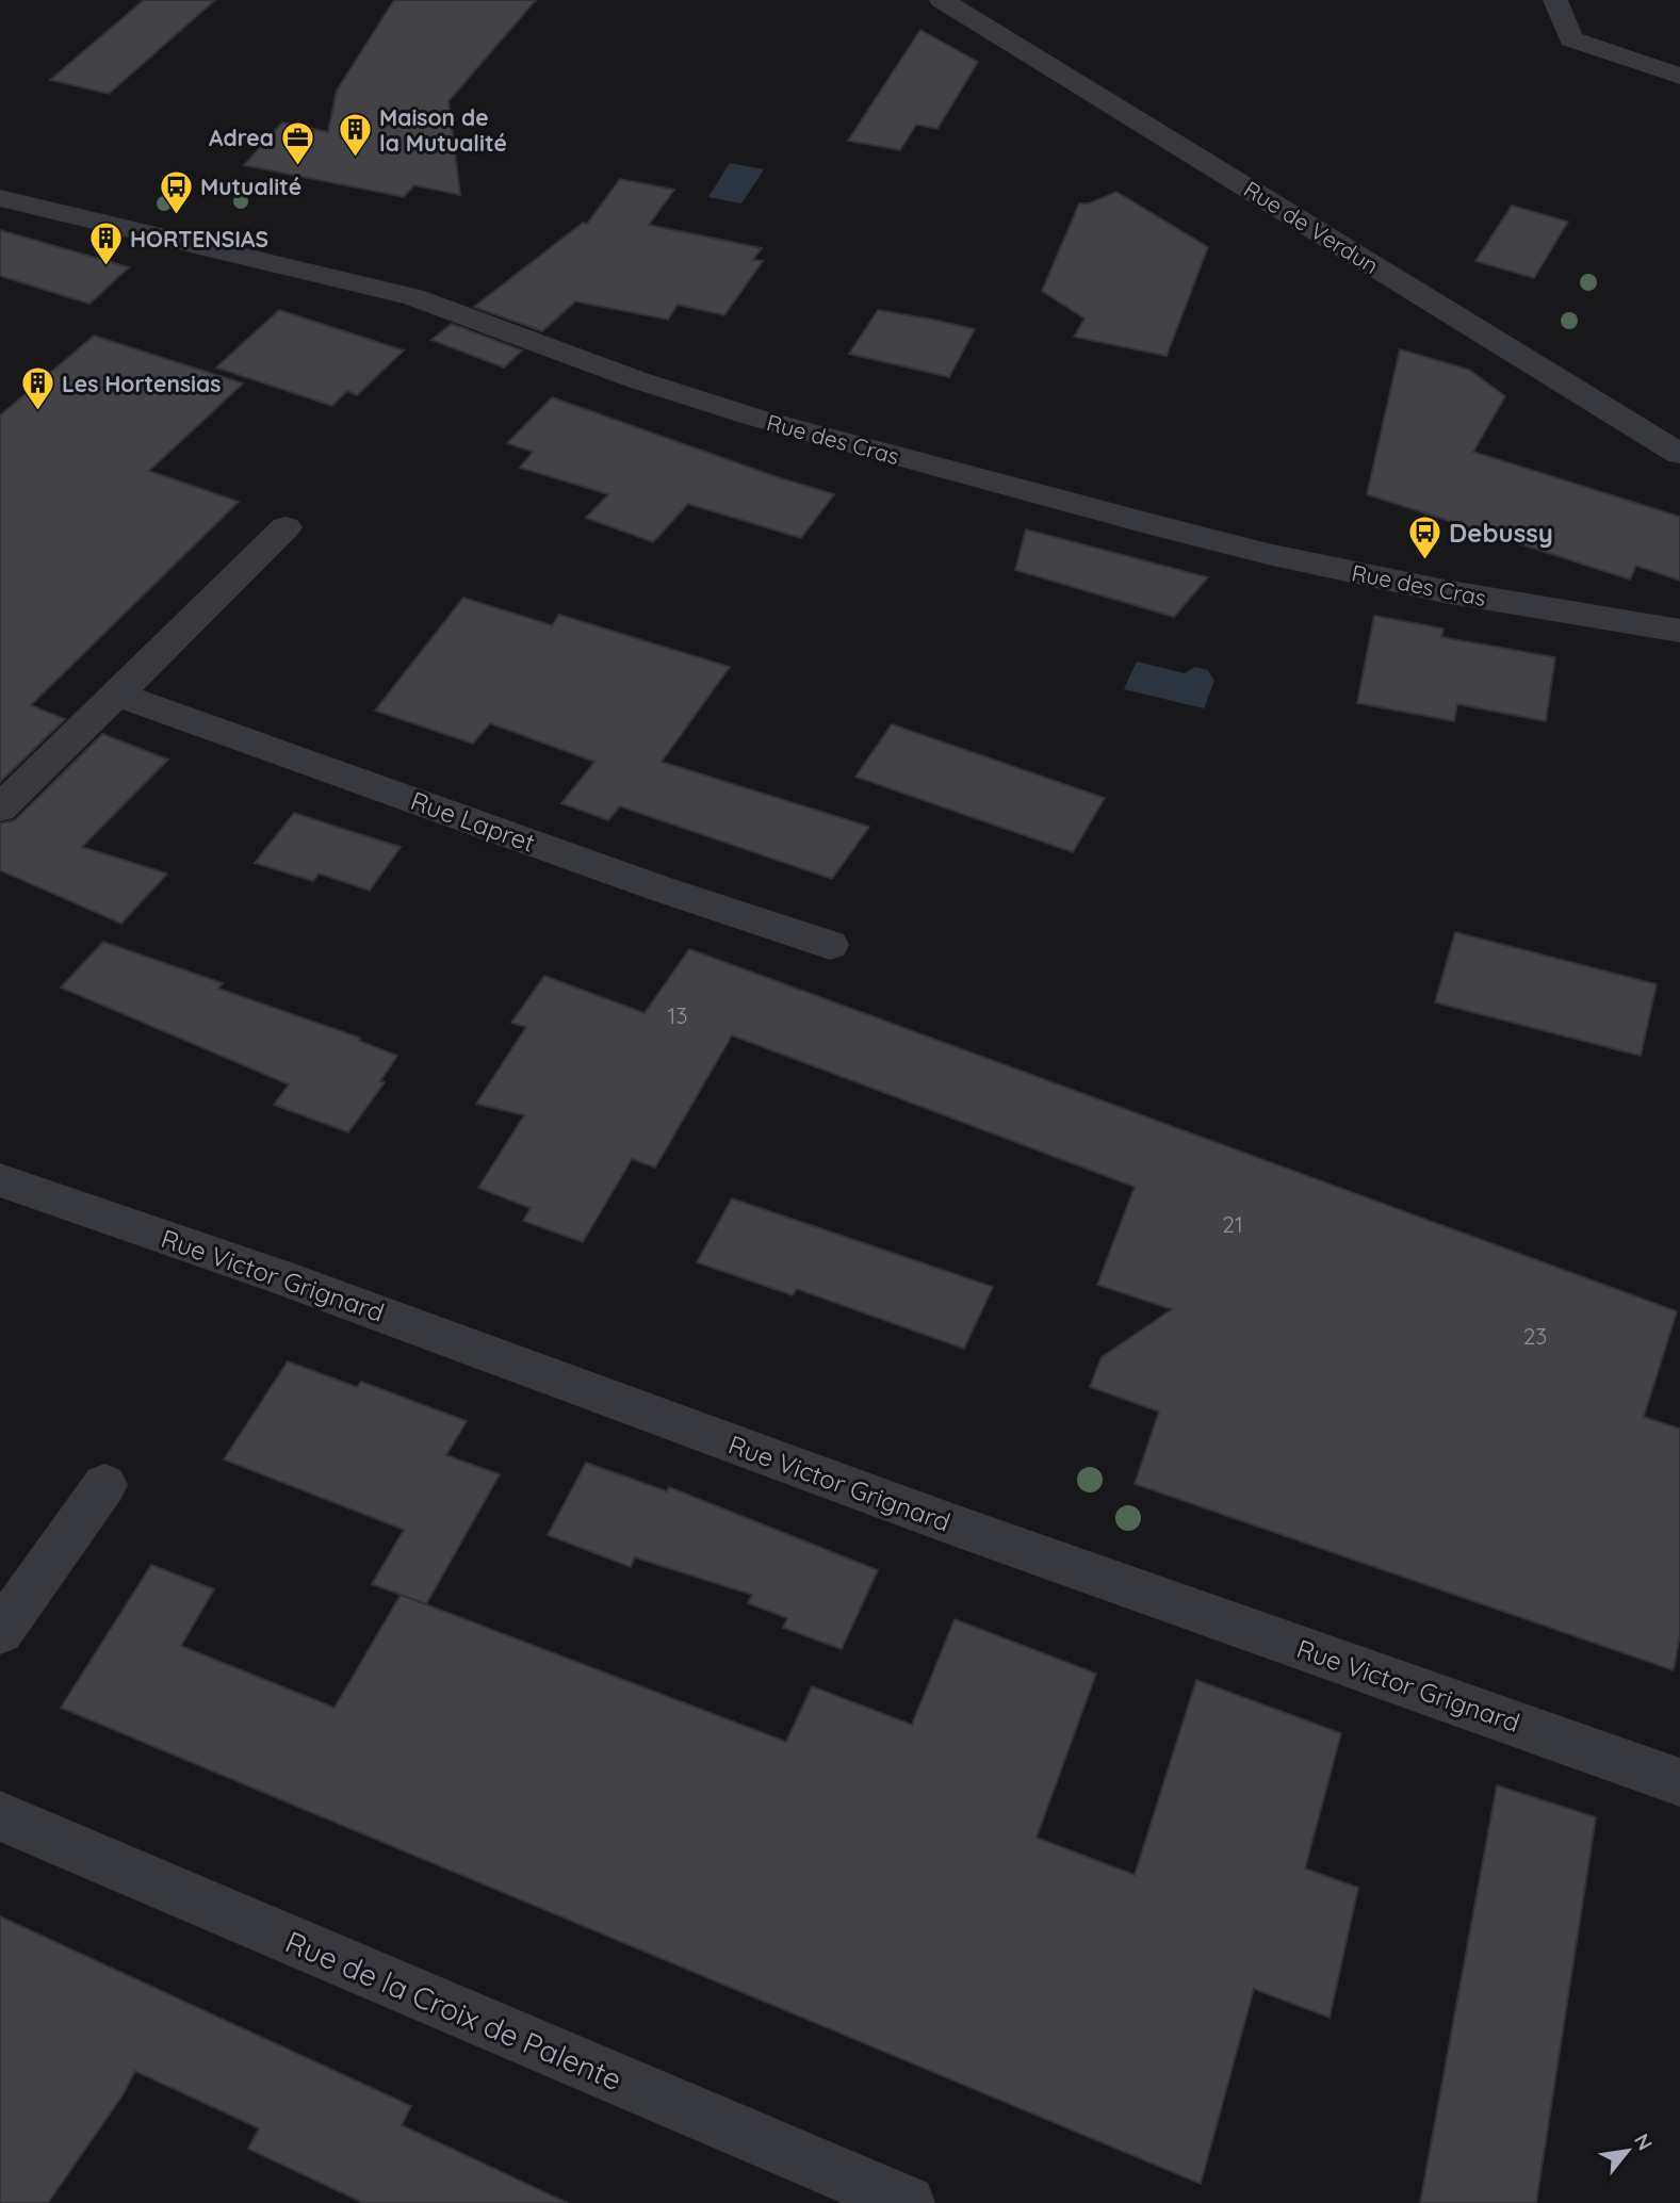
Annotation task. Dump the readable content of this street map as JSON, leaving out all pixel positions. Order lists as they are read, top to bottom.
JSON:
{
  "streets": {
    "street": [
      "Rue de Verdun",
      "Rue des Cras",
      "Rue Lapret",
      "Rue Victor Grignard",
      "Rue de la Croix de Palente"
    ]
  },
  "places": {
    "building": ["Maison de la Mutualité", "HORTENSIAS", "Les Hortensias"],
    "office": ["Adrea"],
    "bus stop": ["Mutualité", "Debussy"]
  },
  "house_numbers": ["13", "21", "23"],
  "north": "top right"
}
